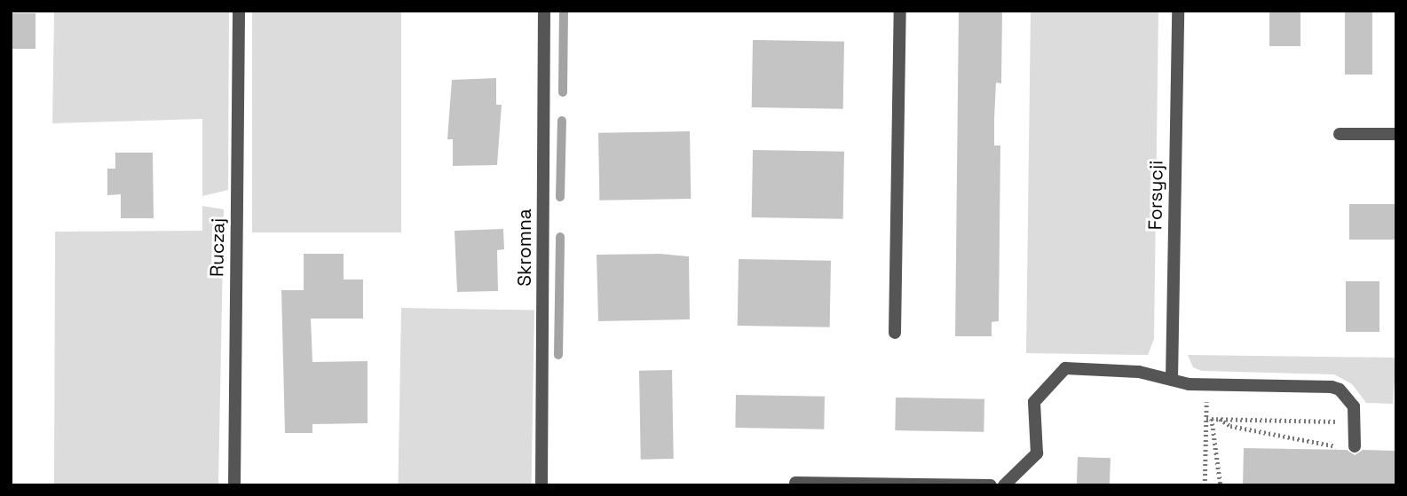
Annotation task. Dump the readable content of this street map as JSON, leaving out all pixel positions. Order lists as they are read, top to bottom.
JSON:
{
  "streets": {
    "street": ["Forsycji", "Ruczaj", "Skromna"]
  }
}
